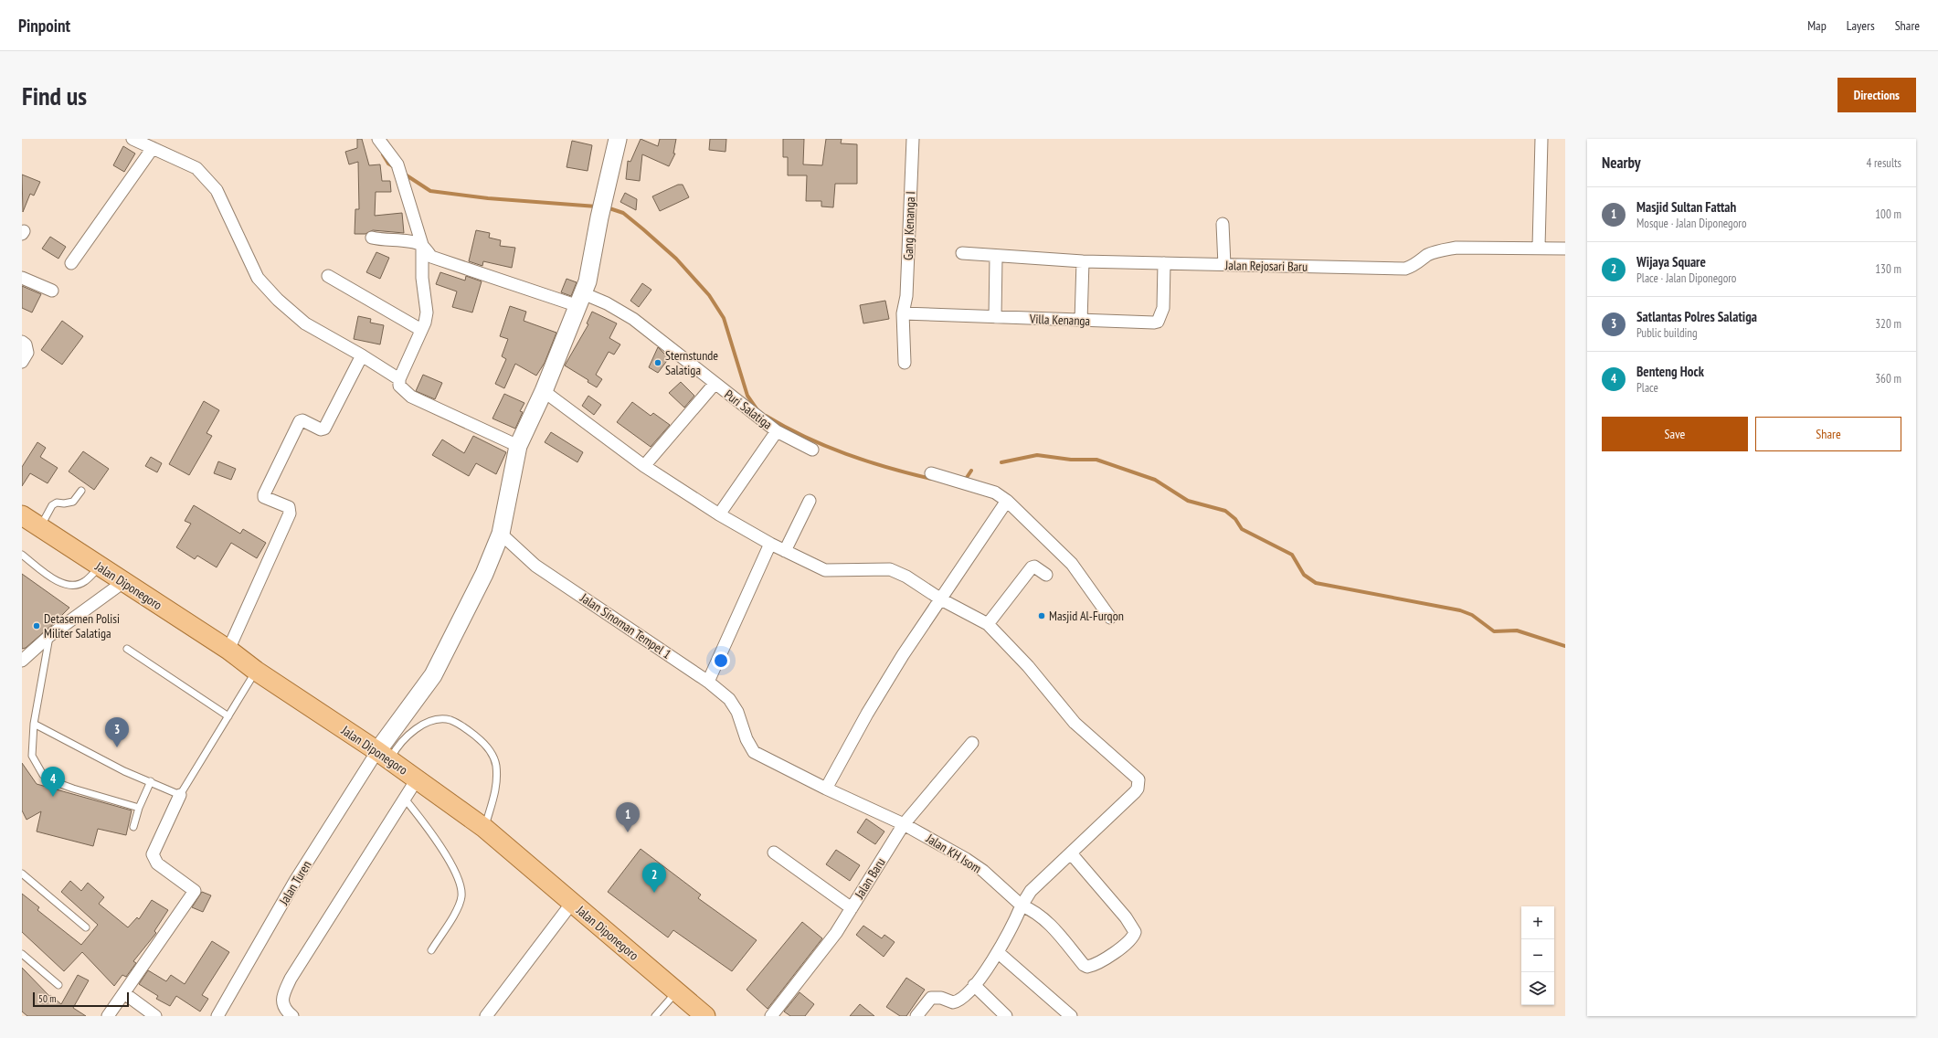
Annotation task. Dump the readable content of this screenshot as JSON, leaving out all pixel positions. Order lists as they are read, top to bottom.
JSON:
{
  "streets": {
    "main road": ["Jalan Diponegoro"],
    "street": [
      "Gang Kenanga I",
      "Jalan Rejosari Baru",
      "Villa Kenanga",
      "Puri Salatiga",
      "Jalan Sinoman Tempel 1",
      "Jalan KH Isom",
      "Jalan Baru",
      "Jalan Turen"
    ]
  },
  "crossings": [
    ["Gang Kenanga I", "Villa Kenanga"],
    ["Jalan Rejosari Baru", "Villa Kenanga"],
    ["Jalan Diponegoro", "Jalan Turen"],
    ["Jalan Sinoman Tempel 1", "Jalan KH Isom"],
    ["Jalan KH Isom", "Jalan Baru"]
  ],
  "places": ["Sternstunde Salatiga", "Masjid Al-Furqon", "Detasemen Polisi Militer Salatiga"],
  "scale_bar": "50 m",
  "page": {
    "header": "Pinpoint",
    "nav": ["Map", "Layers", "Share"],
    "buttons": [
      "Directions",
      ["Save", "Share"]
    ],
    "title": "Find us",
    "heading": ["Nearby", "4 results"],
    "list": [
      {
        "mark": "1",
        "name": "Masjid Sultan Fattah",
        "note": "Mosque · Jalan Diponegoro",
        "value": "100 m"
      },
      {
        "mark": "2",
        "name": "Wijaya Square",
        "note": "Place · Jalan Diponegoro",
        "value": "130 m"
      },
      {
        "mark": "3",
        "name": "Satlantas Polres Salatiga",
        "note": "Public building",
        "value": "320 m"
      },
      {
        "mark": "4",
        "name": "Benteng Hock",
        "note": "Place",
        "value": "360 m"
      }
    ],
    "pins": [
      "3",
      "4",
      "1",
      "2"
    ],
    "map_buttons": ["+", "−"],
    "scale": "50 m"
  }
}
